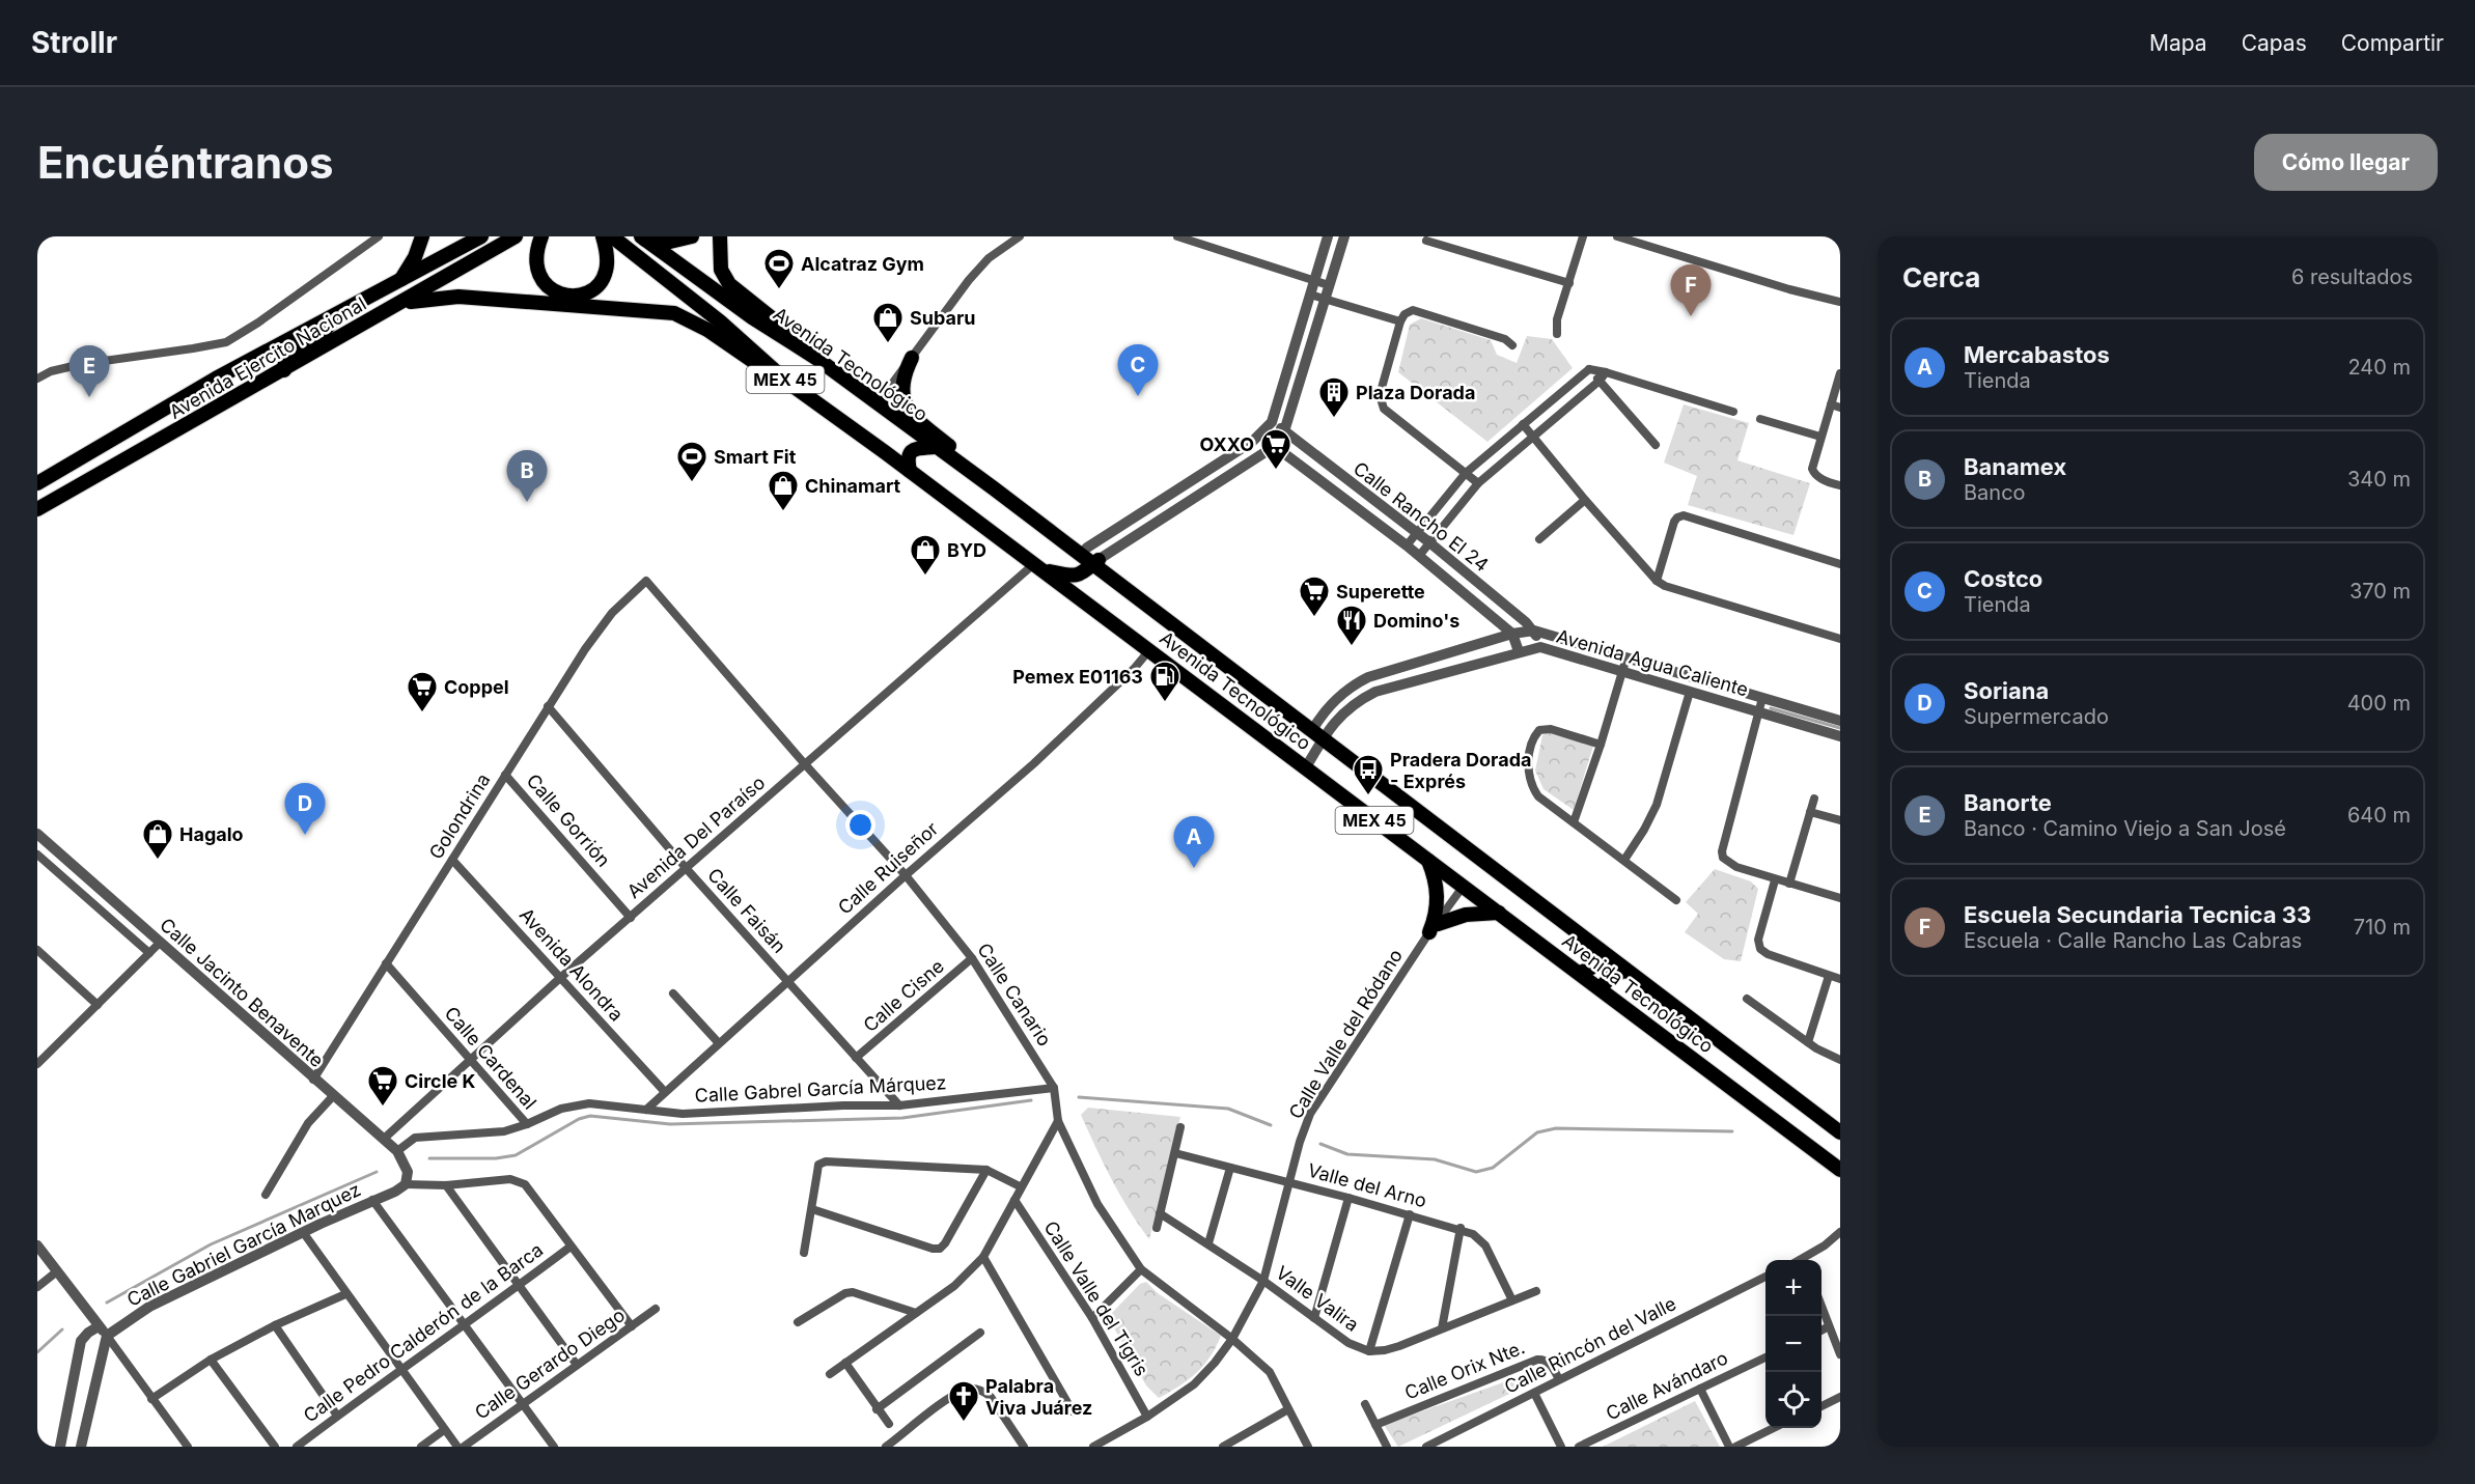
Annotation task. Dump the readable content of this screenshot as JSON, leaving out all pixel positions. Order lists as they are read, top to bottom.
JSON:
{
  "streets": {
    "main road": ["Avenida Ejercito Nacional", "Avenida Tecnológico", "MEX 45"],
    "street": [
      "Calle Rancho El 24",
      "Avenida Agua Caliente",
      "Golondrina",
      "Calle Gorrión",
      "Avenida Del Paraíso",
      "Calle Ruiseñor",
      "Calle Faisán",
      "Avenida Alondra",
      "Calle Jacinto Benavente",
      "Calle Canario",
      "Calle Cisne",
      "Calle Valle del Ródano",
      "Calle Cardenal",
      "Calle Gabrel García Márquez",
      "Valle del Arno",
      "Calle Gabriel García Marquez",
      "Calle Valle del Tigris",
      "Valle Valira",
      "Calle Pedro Calderón de la Barca",
      "Calle Rincón del Valle",
      "Calle Gerardo Diego",
      "Calle Orix Nte.",
      "Calle Avándaro"
    ]
  },
  "crossings": [
    ["Avenida Tecnológico", "Avenida Agua Caliente"],
    ["Avenida Tecnológico", "Avenida Del Paraíso"],
    ["Avenida Tecnológico", "Calle Ruiseñor"],
    ["Avenida Tecnológico", "Calle Valle del Ródano"],
    ["Calle Rancho El 24", "Avenida Agua Caliente"],
    ["Golondrina", "Calle Gorrión"],
    ["Golondrina", "Calle Faisán"],
    ["Golondrina", "Avenida Alondra"],
    ["Golondrina", "Calle Jacinto Benavente"],
    ["Golondrina", "Calle Canario"],
    ["Golondrina", "Calle Cardenal"],
    ["Calle Gorrión", "Avenida Del Paraíso"],
    ["Avenida Del Paraíso", "Calle Faisán"],
    ["Avenida Del Paraíso", "Avenida Alondra"],
    ["Avenida Del Paraíso", "Calle Jacinto Benavente"],
    ["Avenida Del Paraíso", "Calle Canario"],
    ["Avenida Del Paraíso", "Calle Cardenal"],
    ["Calle Ruiseñor", "Calle Faisán"],
    ["Calle Ruiseñor", "Avenida Alondra"],
    ["Calle Ruiseñor", "Calle Canario"],
    ["Calle Ruiseñor", "Calle Gabrel García Márquez"],
    ["Calle Faisán", "Calle Cisne"],
    ["Calle Faisán", "Calle Gabrel García Márquez"],
    ["Calle Jacinto Benavente", "Calle Gabriel García Marquez"],
    ["Calle Canario", "Calle Cisne"],
    ["Calle Canario", "Calle Valle del Ródano"],
    ["Calle Canario", "Calle Gabrel García Márquez"],
    ["Calle Valle del Ródano", "Valle del Arno"],
    ["Calle Valle del Ródano", "Calle Valle del Tigris"],
    ["Calle Valle del Ródano", "Valle Valira"],
    ["Calle Cardenal", "Calle Gabrel García Márquez"],
    ["Valle del Arno", "Valle Valira"],
    ["Calle Gabriel García Marquez", "Calle Pedro Calderón de la Barca"],
    ["Calle Rincón del Valle", "Calle Orix Nte."]
  ],
  "places": {
    "sports": ["Alcatraz Gym", "Smart Fit"],
    "shop": [
      "Subaru",
      "Chinamart",
      "BYD",
      "Hagalo"
    ],
    "building": ["Plaza Dorada"],
    "supermarket": [
      "OXXO",
      "Superette",
      "Coppel",
      "Circle K"
    ],
    "restaurant": ["Domino's"],
    "fuel station": ["Pemex E01163"],
    "bus stop": ["Pradera Dorada - Exprés"],
    "church": ["Palabra Viva Juárez"]
  },
  "page": {
    "header": "Strollr",
    "nav": ["Mapa", "Capas", "Compartir"],
    "buttons": "Cómo llegar",
    "title": "Encuéntranos",
    "heading": ["Cerca", "6 resultados"],
    "pins": [
      "F",
      "C",
      "E",
      "B",
      "D",
      "A"
    ],
    "list": [
      {
        "mark": "A",
        "name": "Mercabastos",
        "note": "Tienda",
        "value": "240 m"
      },
      {
        "mark": "B",
        "name": "Banamex",
        "note": "Banco",
        "value": "340 m"
      },
      {
        "mark": "C",
        "name": "Costco",
        "note": "Tienda",
        "value": "370 m"
      },
      {
        "mark": "D",
        "name": "Soriana",
        "note": "Supermercado",
        "value": "400 m"
      },
      {
        "mark": "E",
        "name": "Banorte",
        "note": "Banco · Camino Viejo a San José",
        "value": "640 m"
      },
      {
        "mark": "F",
        "name": "Escuela Secundaria Tecnica 33",
        "note": "Escuela · Calle Rancho Las Cabras",
        "value": "710 m"
      }
    ],
    "map_buttons": ["+", "−"]
  }
}
